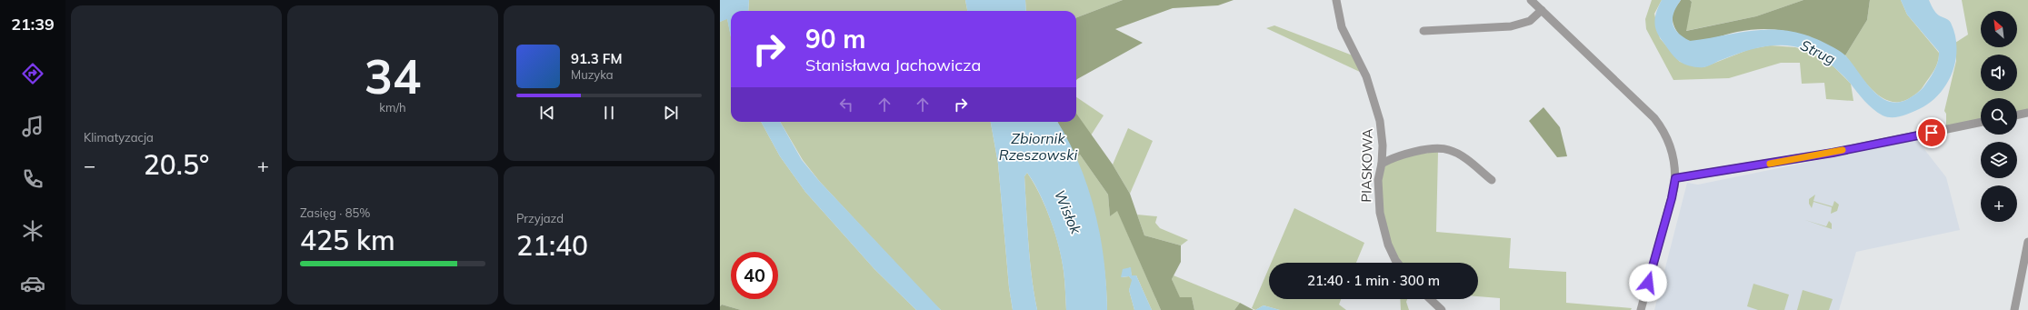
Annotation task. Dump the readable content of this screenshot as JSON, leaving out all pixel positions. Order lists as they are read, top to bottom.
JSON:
{
  "streets": {
    "street": ["PIASKOWA"]
  },
  "water": ["Strug", "Zbiornik Rzeszowski", "Wisłok"],
  "north": "top left",
  "page": {
    "tabs": "21:39",
    "tile": [
      "Klimatyzacja",
      ["34", "km/h"],
      ["Zasięg · 85%", "425 km"],
      ["Przyjazd", "21:40"]
    ],
    "map_buttons": "+",
    "turn": ["90 m", "Stanisława Jachowicza"],
    "song": ["91.3 FM", "Muzyka"],
    "heat": ["−", "20.5°", "+"],
    "limit": "40",
    "trip": "21:40 · 1 min · 300 m"
  }
}
